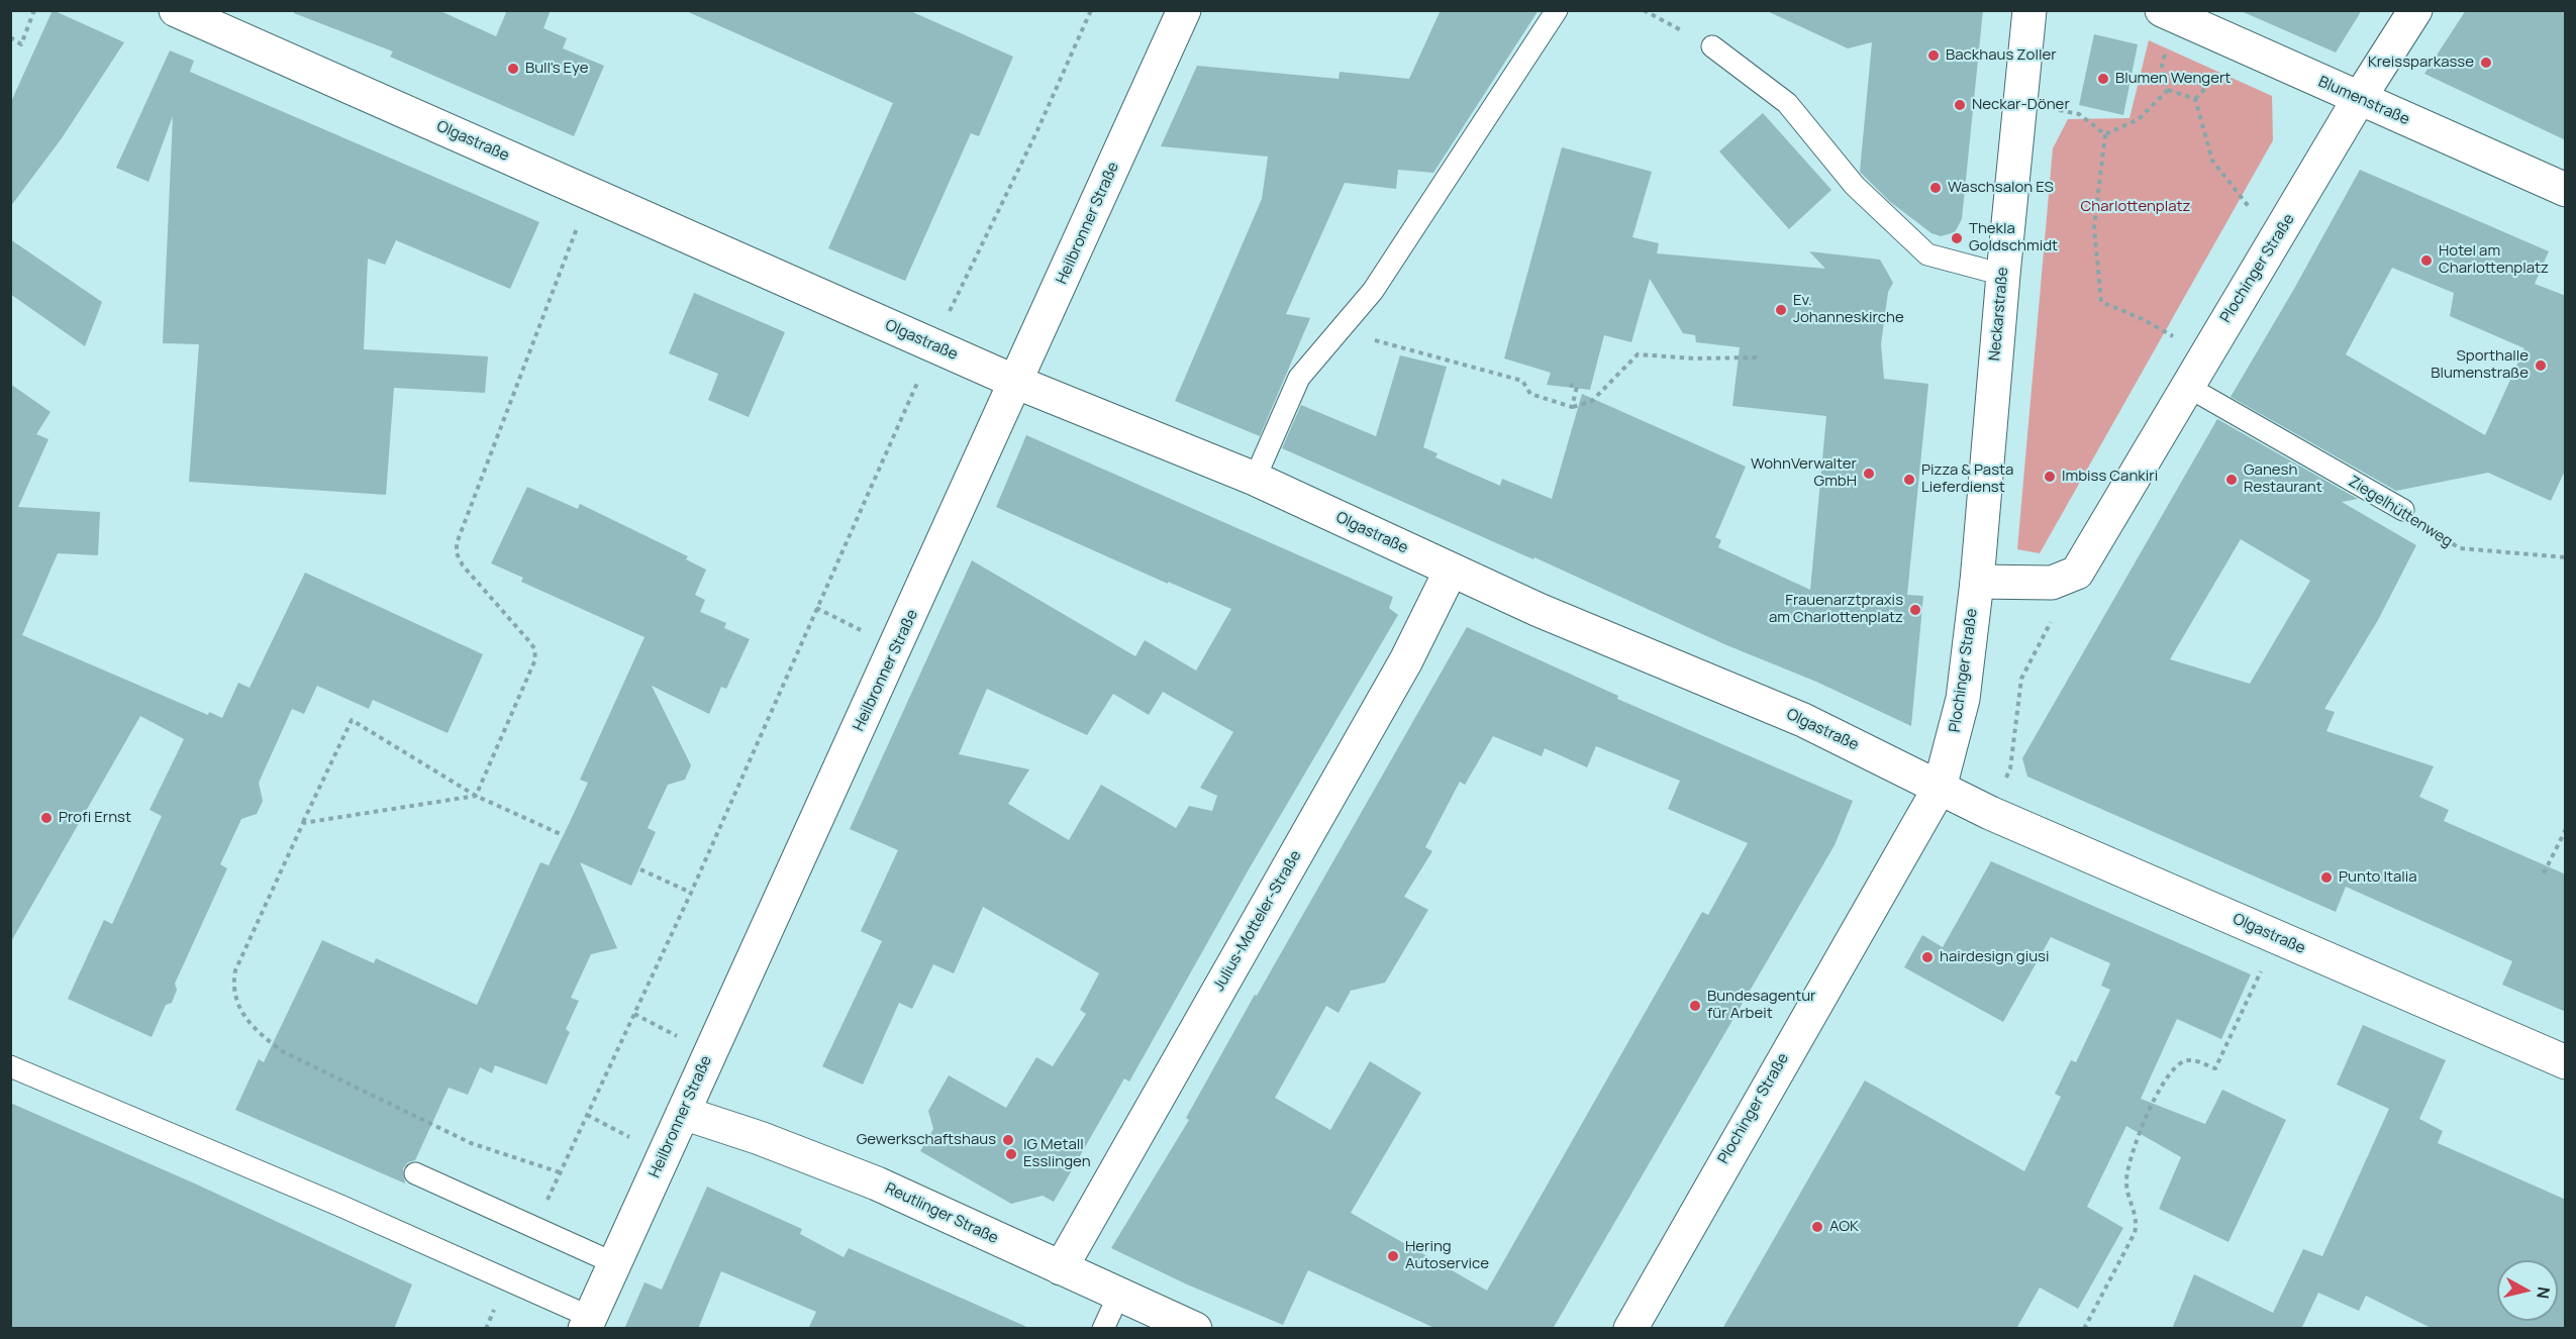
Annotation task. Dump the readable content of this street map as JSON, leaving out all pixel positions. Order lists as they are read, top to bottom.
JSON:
{
  "streets": {
    "street": [
      "Blumenstraße",
      "Olgastraße",
      "Heilbronner Straße",
      "Plochinger Straße",
      "Neckarstraße",
      "Julius-Motteler-Straße",
      "Reutlinger Straße"
    ],
    "lane": ["Ziegelhüttenweg"]
  },
  "crossings": [
    ["Blumenstraße", "Plochinger Straße"],
    ["Olgastraße", "Heilbronner Straße"],
    ["Olgastraße", "Plochinger Straße"],
    ["Olgastraße", "Julius-Motteler-Straße"],
    ["Heilbronner Straße", "Reutlinger Straße"],
    ["Plochinger Straße", "Neckarstraße"],
    ["Plochinger Straße", "Ziegelhüttenweg"],
    ["Julius-Motteler-Straße", "Reutlinger Straße"]
  ],
  "parks": ["Charlottenplatz"],
  "places": [
    "Backhaus Zoller",
    "Kreissparkasse",
    "Bull's Eye",
    "Blumen Wengert",
    "Neckar-Döner",
    "Waschsalon ES",
    "Thekla Goldschmidt",
    "Hotel am Charlottenplatz",
    "Ev. Johanneskirche",
    "Sporthalle Blumenstraße",
    "WohnVerwalter GmbH",
    "Imbiss Cankiri",
    "Pizza & Pasta Lieferdienst",
    "Ganesh Restaurant",
    "Frauenarztpraxis am Charlottenplatz",
    "Profi Ernst",
    "Punto Italia",
    "hairdesign giusi",
    "Bundesagentur für Arbeit",
    "Gewerkschaftshaus",
    "IG Metall Esslingen",
    "AOK",
    "Hering Autoservice"
  ],
  "north": "right"
}
